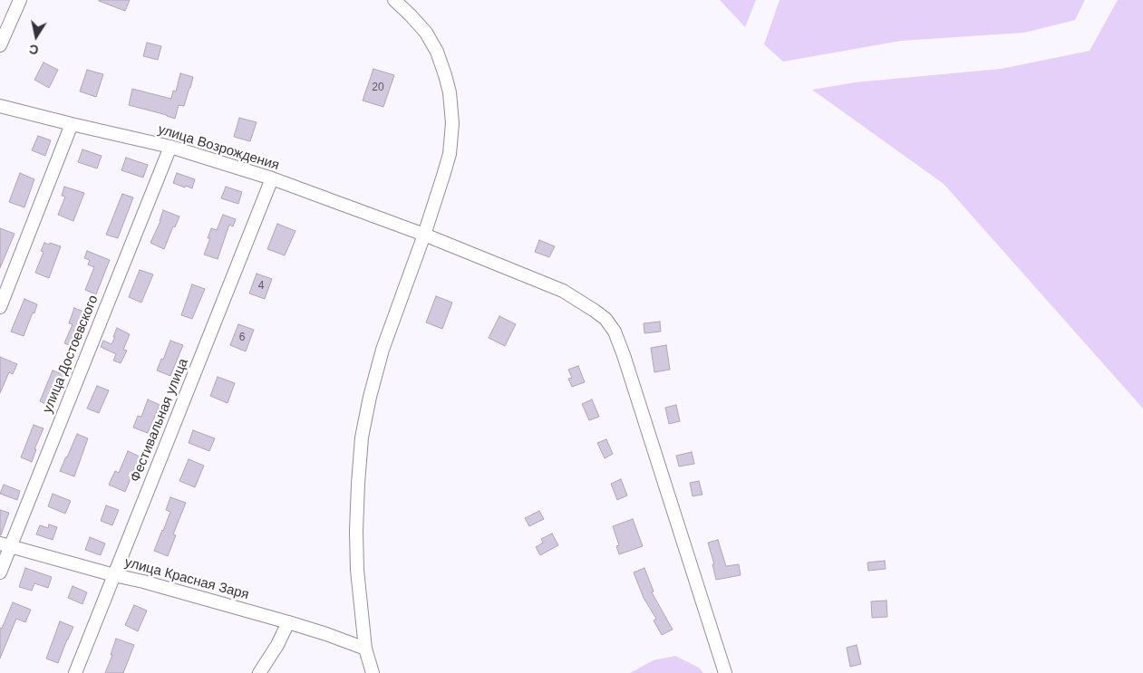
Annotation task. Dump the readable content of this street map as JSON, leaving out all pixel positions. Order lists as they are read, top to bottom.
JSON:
{
  "streets": {
    "street": [
      "улица Возрождения",
      "улица Достоевского",
      "Фестивальная улица",
      "улица Красная Заря"
    ]
  },
  "crossings": [
    ["улица Возрождения", "улица Достоевского"],
    ["улица Возрождения", "Фестивальная улица"],
    ["улица Достоевского", "улица Красная Заря"],
    ["Фестивальная улица", "улица Красная Заря"]
  ],
  "house_numbers": ["20", "4", "6"],
  "north": "bottom"
}
